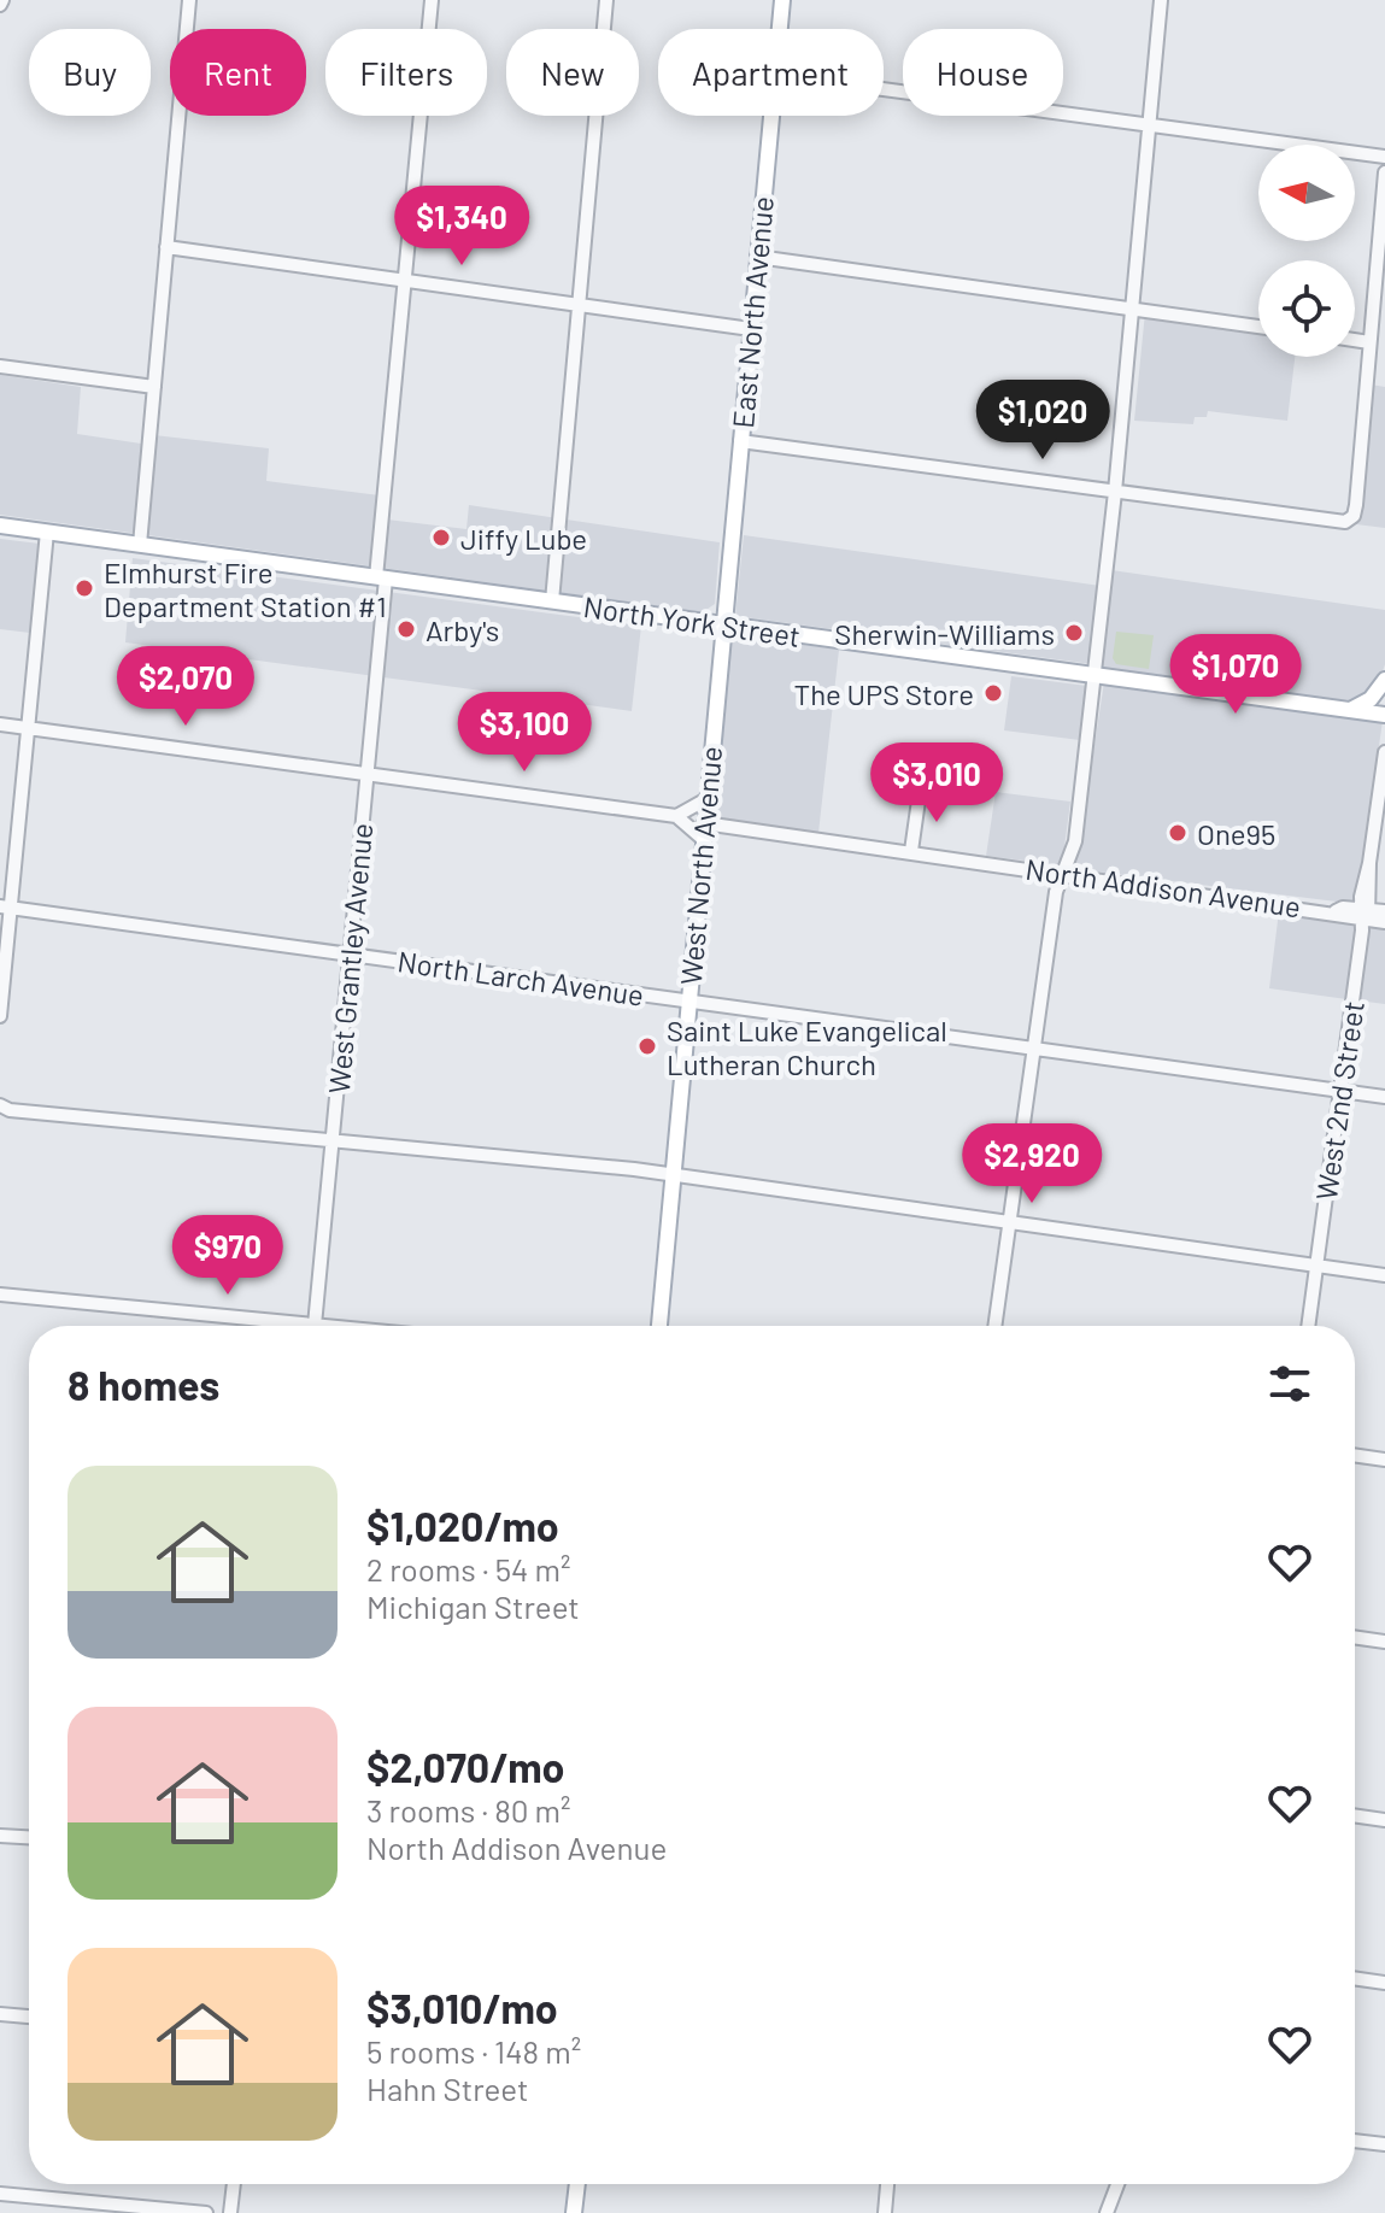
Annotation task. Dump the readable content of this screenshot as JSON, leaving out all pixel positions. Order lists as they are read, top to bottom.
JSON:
{
  "streets": {
    "main road": ["East North Avenue", "North York Street", "West North Avenue"],
    "street": [
      "North Addison Avenue",
      "West Grantley Avenue",
      "North Larch Avenue",
      "West 2nd Street"
    ]
  },
  "crossings": [
    ["East North Avenue", "North York Street"],
    ["East North Avenue", "West North Avenue"],
    ["North York Street", "West North Avenue"],
    ["North York Street", "West Grantley Avenue"],
    ["West North Avenue", "North Addison Avenue"],
    ["West North Avenue", "North Larch Avenue"],
    ["North Addison Avenue", "West 2nd Street"],
    ["West Grantley Avenue", "North Larch Avenue"],
    ["North Larch Avenue", "West 2nd Street"]
  ],
  "places": [
    "Jiffy Lube",
    "Elmhurst Fire Department Station #1",
    "Arby's",
    "Sherwin-Williams",
    "The UPS Store",
    "One95",
    "Saint Luke Evangelical Lutheran Church"
  ],
  "north": "left",
  "page": {
    "chip": [
      "Buy",
      "Rent",
      "Filters",
      "New",
      "Apartment",
      "House"
    ],
    "price": [
      "$1,340",
      "$1,020",
      "$1,070",
      "$2,070",
      "$3,100",
      "$3,010",
      "$2,920",
      "$970"
    ],
    "heading": "8 homes",
    "list": [
      {
        "name": "$1,020/mo",
        "note": "2 rooms · 54 m² · Michigan Street"
      },
      {
        "name": "$2,070/mo",
        "note": "3 rooms · 80 m² · North Addison Avenue"
      },
      {
        "name": "$3,010/mo",
        "note": "5 rooms · 148 m² · Hahn Street"
      }
    ]
  }
}
